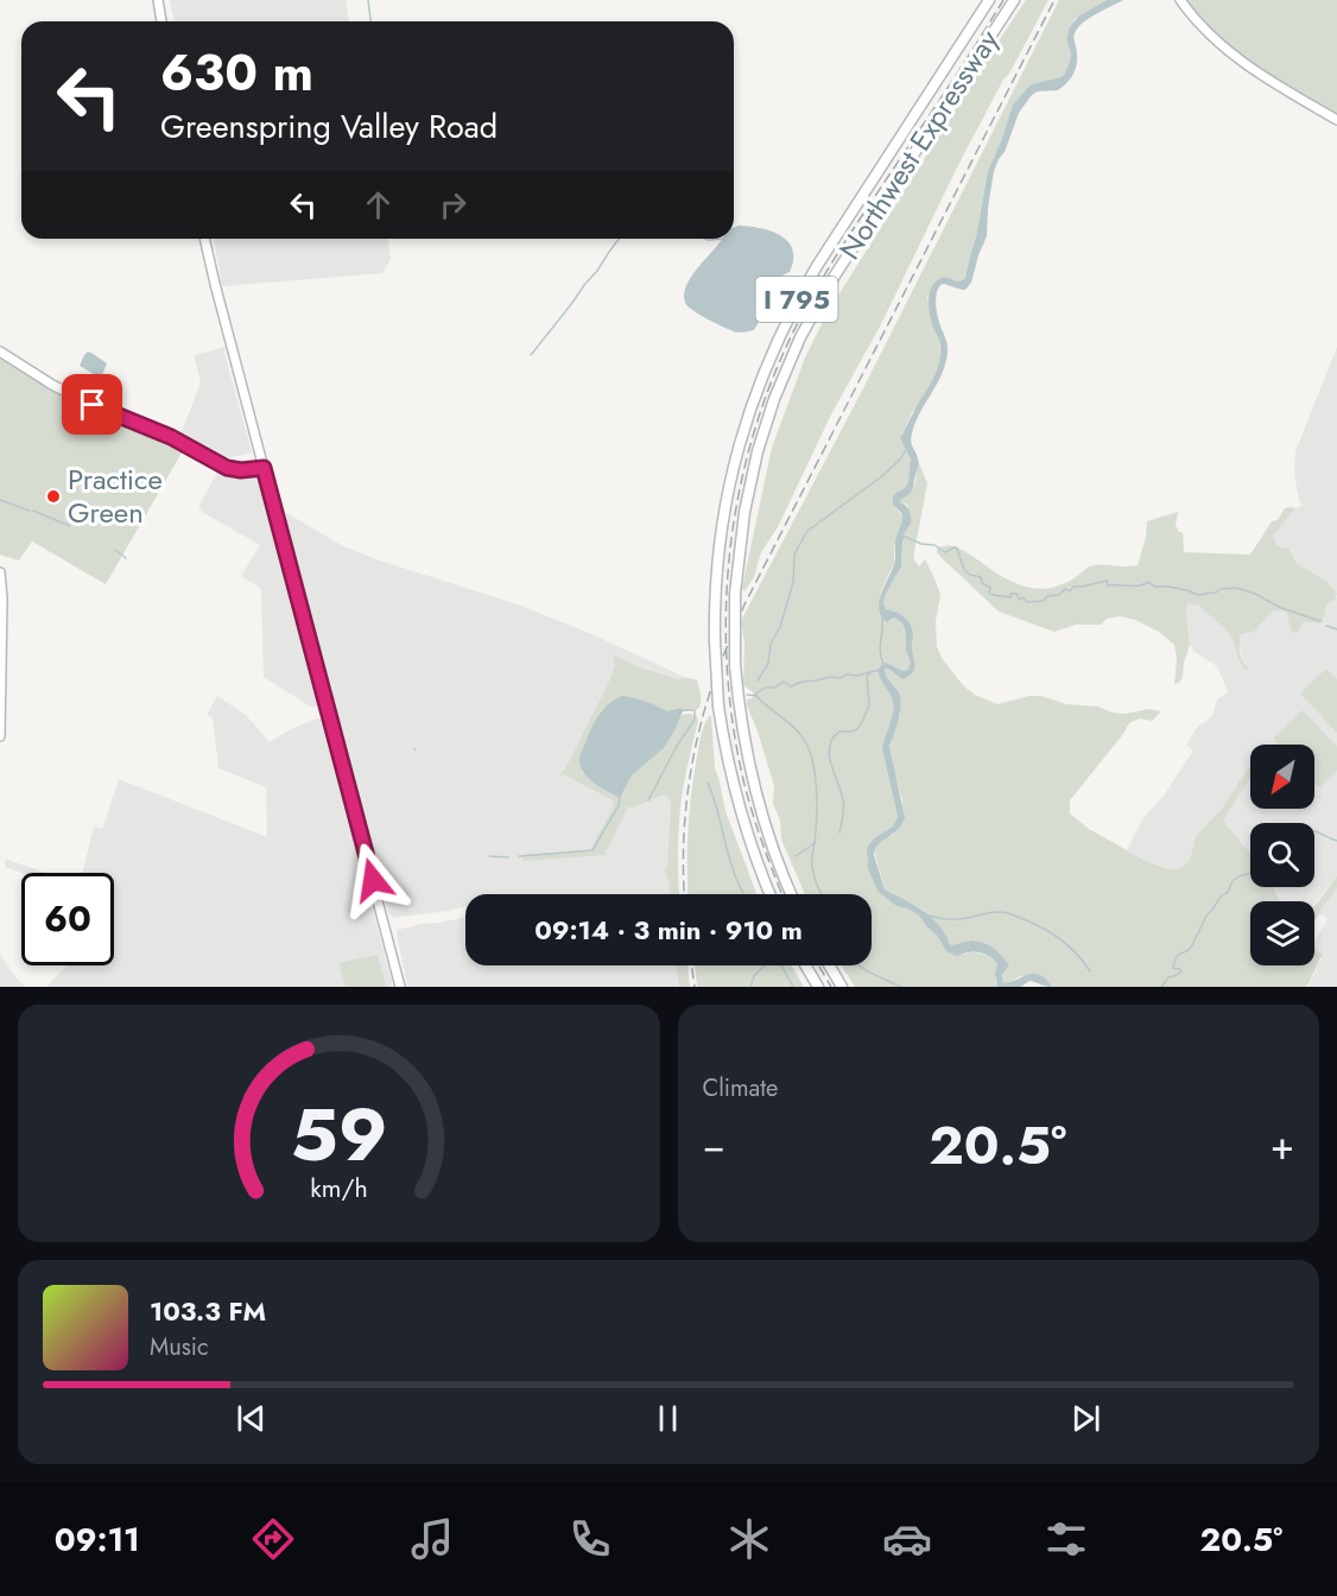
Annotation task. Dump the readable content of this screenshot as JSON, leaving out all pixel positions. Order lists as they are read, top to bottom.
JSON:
{
  "streets": {
    "highway": ["Northwest Expressway", "I 795"]
  },
  "places": ["Practice Green"],
  "north": "bottom left",
  "page": {
    "turn": ["630 m", "Greenspring Valley Road"],
    "limit": "60",
    "trip": "09:14 · 3 min · 910 m",
    "tile": "Climate",
    "heat": ["−", "20.5°", "+"],
    "song": ["103.3 FM", "Music"],
    "tabs": ["09:11", "20.5°"],
    "gauge": ["59", "km/h"]
  }
}
